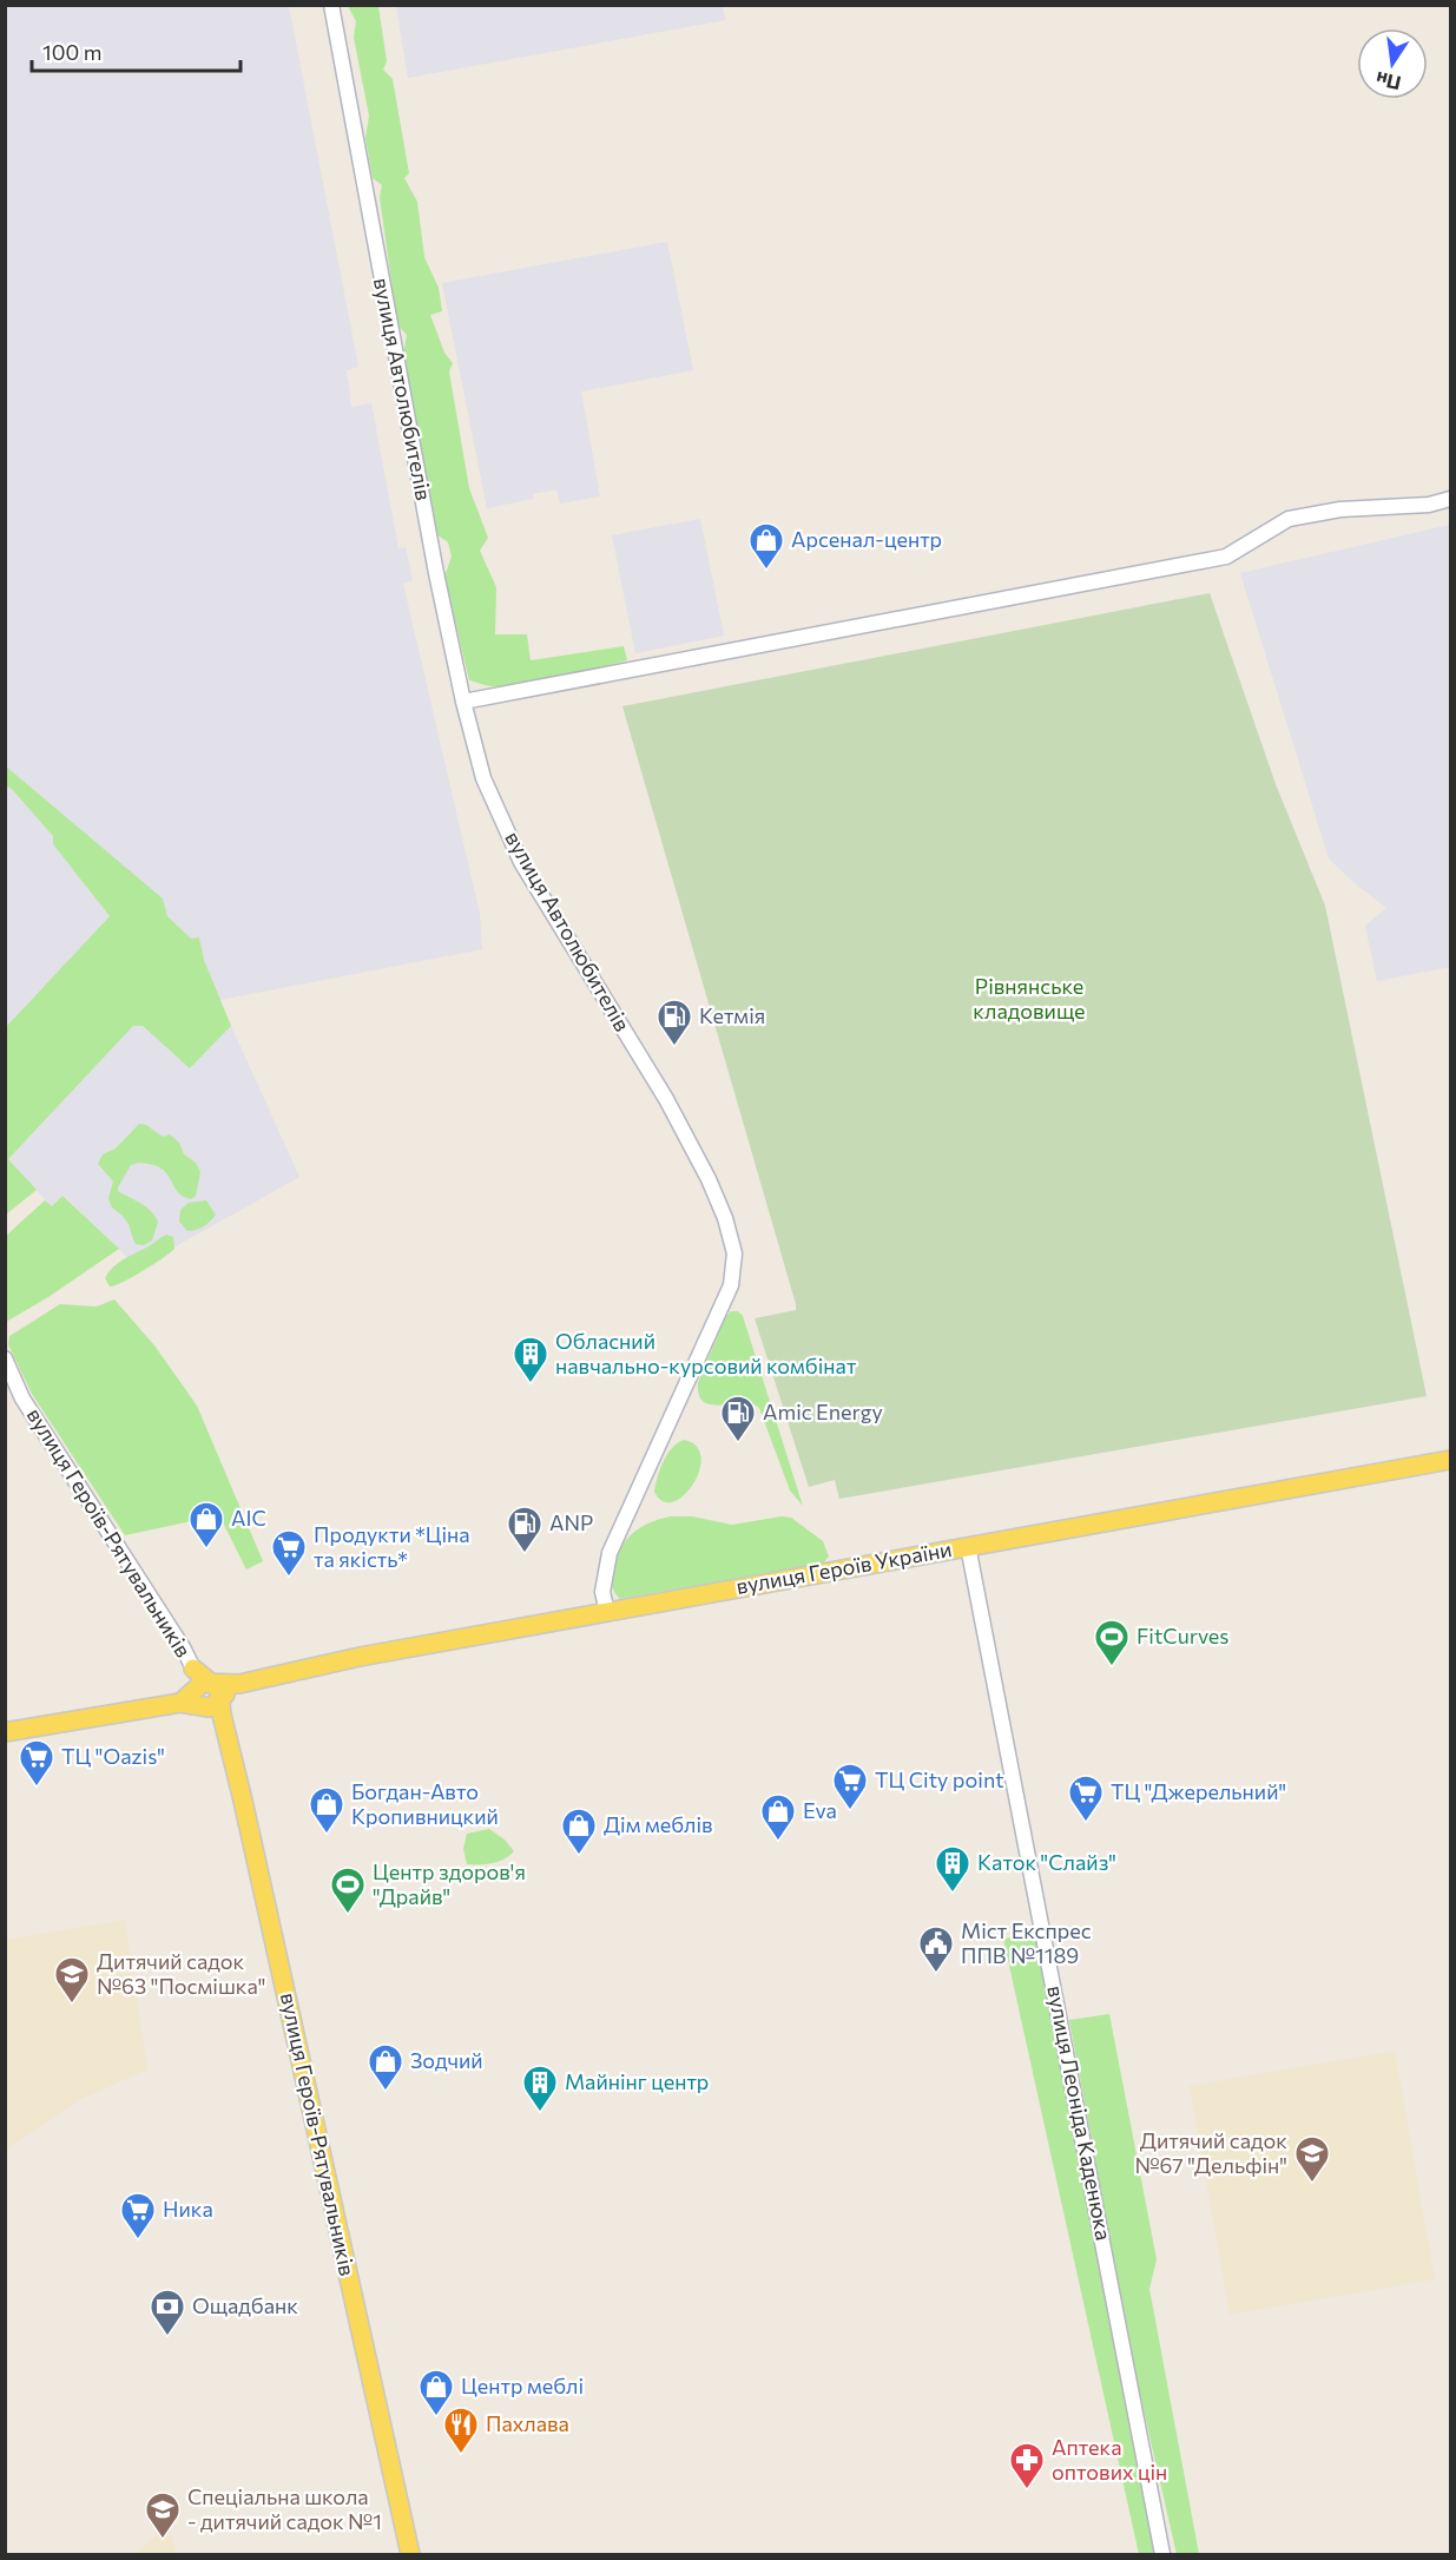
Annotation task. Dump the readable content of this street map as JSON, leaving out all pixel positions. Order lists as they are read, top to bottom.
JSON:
{
  "streets": {
    "main road": ["вулиця Героїв-Рятувальників", "вулиця Героїв України"],
    "street": ["вулиця Автолюбителів", "вулиця Леоніда Каденюка"]
  },
  "crossings": [
    ["вулиця Автолюбителів", "вулиця Героїв України"],
    ["вулиця Героїв-Рятувальників", "вулиця Героїв України"],
    ["вулиця Героїв України", "вулиця Леоніда Каденюка"]
  ],
  "parks": ["Рівнянське кладовище"],
  "places": {
    "shop": [
      "Арсенал-центр",
      "АІС",
      "Богдан-Авто Кропивницкий",
      "Eva",
      "Дім меблів",
      "Зодчий",
      "Центр меблі"
    ],
    "fuel station": ["Кетмія", "Amic Energy", "ANP"],
    "building": ["Обласний навчально-курсовий комбінат", "Каток \"Слайз\"", "Майнінг центр"],
    "supermarket": [
      "Продукти *Ціна та якість*",
      "ТЦ \"Oazis\"",
      "ТЦ City point",
      "ТЦ \"Джерельний\"",
      "Ника"
    ],
    "sports": ["FitCurves", "Центр здоров'я \"Драйв\""],
    "public building": ["Міст Експрес ППВ №1189"],
    "school or university": ["Дитячий садок №63 \"Посмішка\"", "Дитячий садок №67 \"Дельфін\"", "Спеціальна школа - дитячий садок №1"],
    "bank": ["Ощадбанк"],
    "restaurant": ["Пахлава"],
    "pharmacy": ["Аптека оптових цін"]
  },
  "scale_bar": "100 m",
  "north": "bottom"
}
